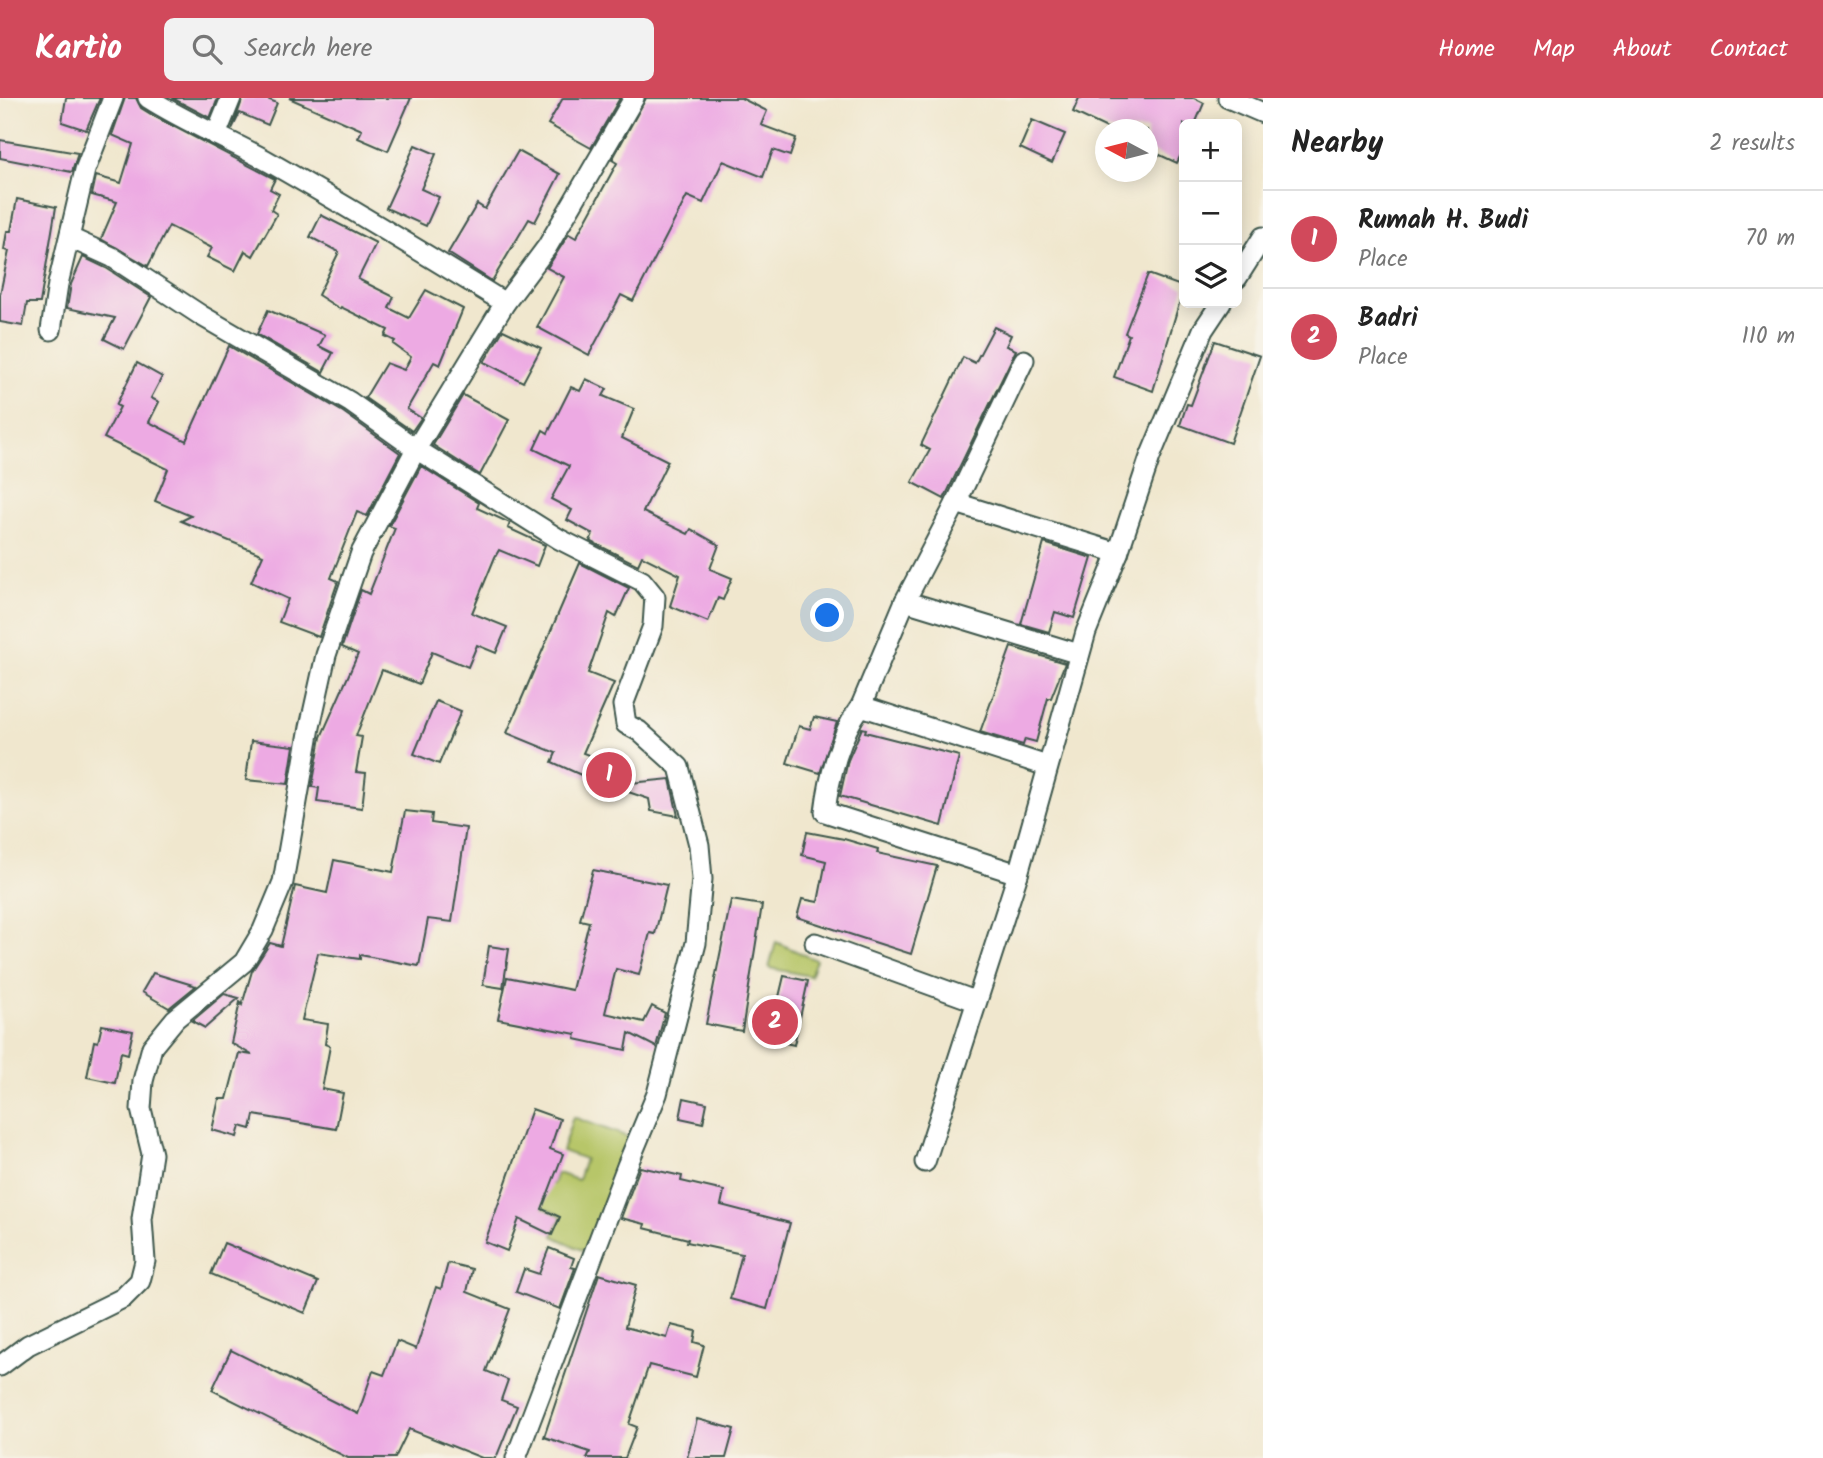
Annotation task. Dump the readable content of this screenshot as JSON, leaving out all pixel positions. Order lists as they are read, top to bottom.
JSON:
{
  "north": "left",
  "page": {
    "header": "Kartio",
    "search": "Search here",
    "nav": [
      "Home",
      "Map",
      "About",
      "Contact"
    ],
    "heading": ["Nearby", "2 results"],
    "map_buttons": ["+", "−"],
    "list": [
      {
        "mark": "1",
        "name": "Rumah H. Budi",
        "note": "Place",
        "value": "70 m"
      },
      {
        "mark": "2",
        "name": "Badri",
        "note": "Place",
        "value": "110 m"
      }
    ],
    "pins": ["1", "2"]
  }
}
